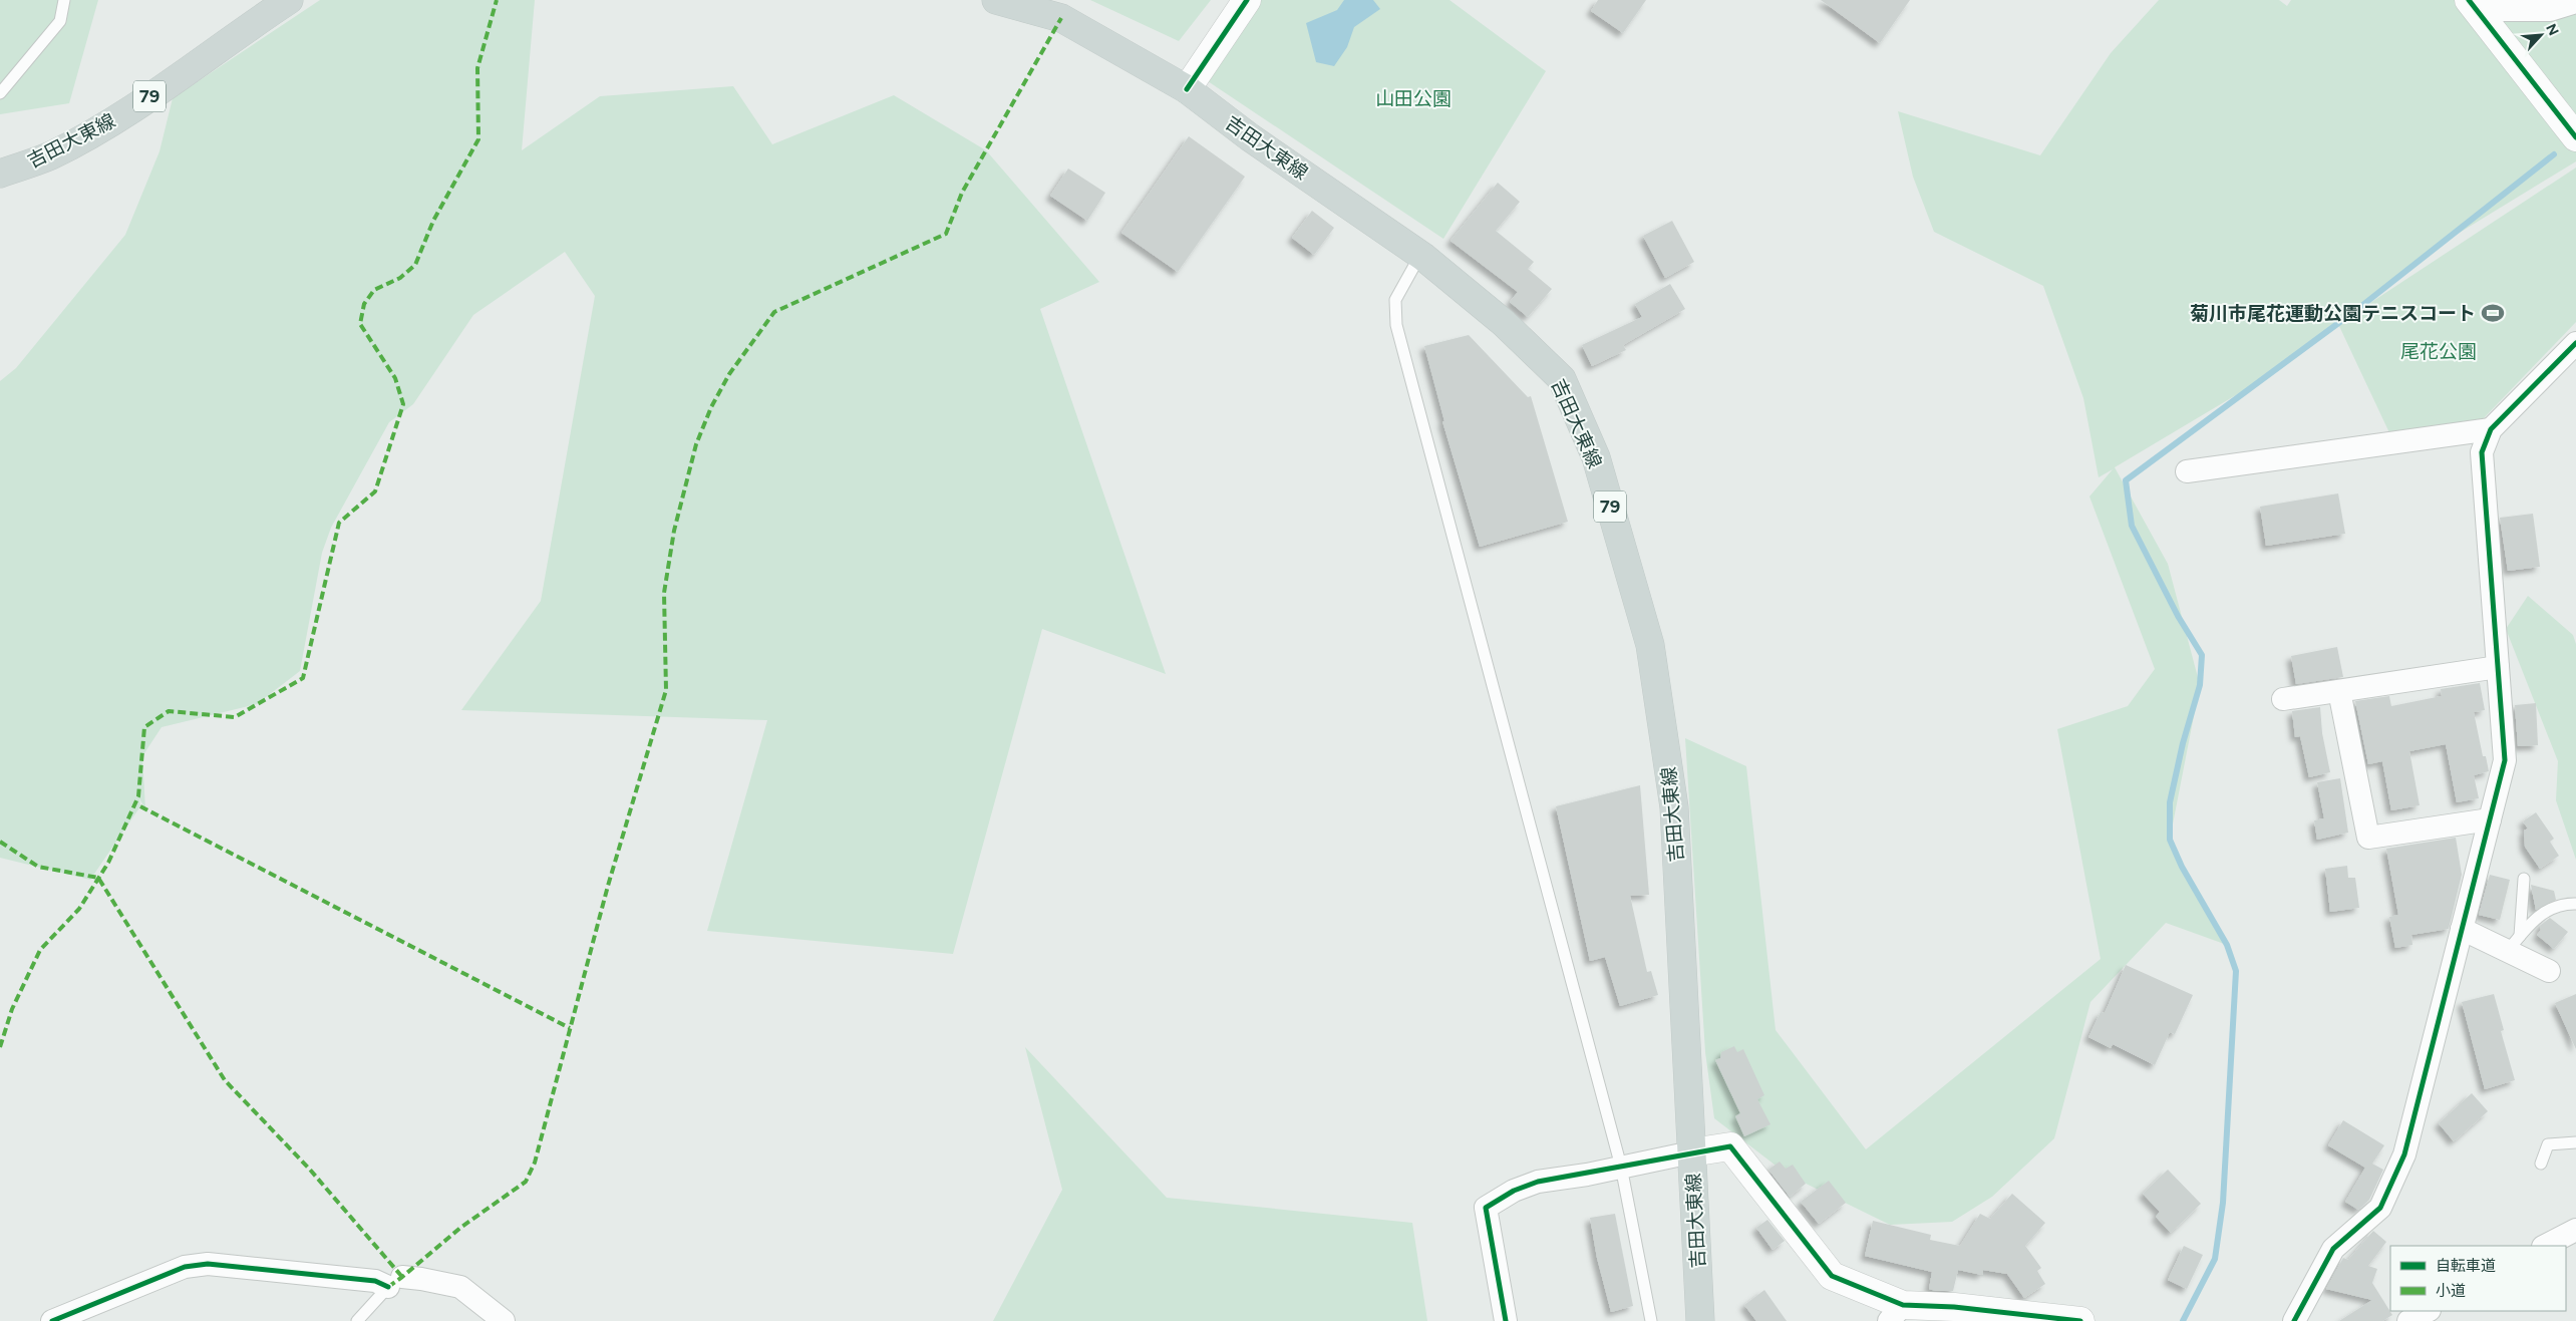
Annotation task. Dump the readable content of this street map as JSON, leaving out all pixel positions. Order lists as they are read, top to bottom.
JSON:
{
  "streets": {
    "main road": ["79", "吉田大東線"]
  },
  "parks": ["山田公園", "尾花公園"],
  "places": {
    "sports": ["菊川市尾花運動公園テニスコート"]
  },
  "legend": ["自転車道", "小道"],
  "north": "top right"
}
